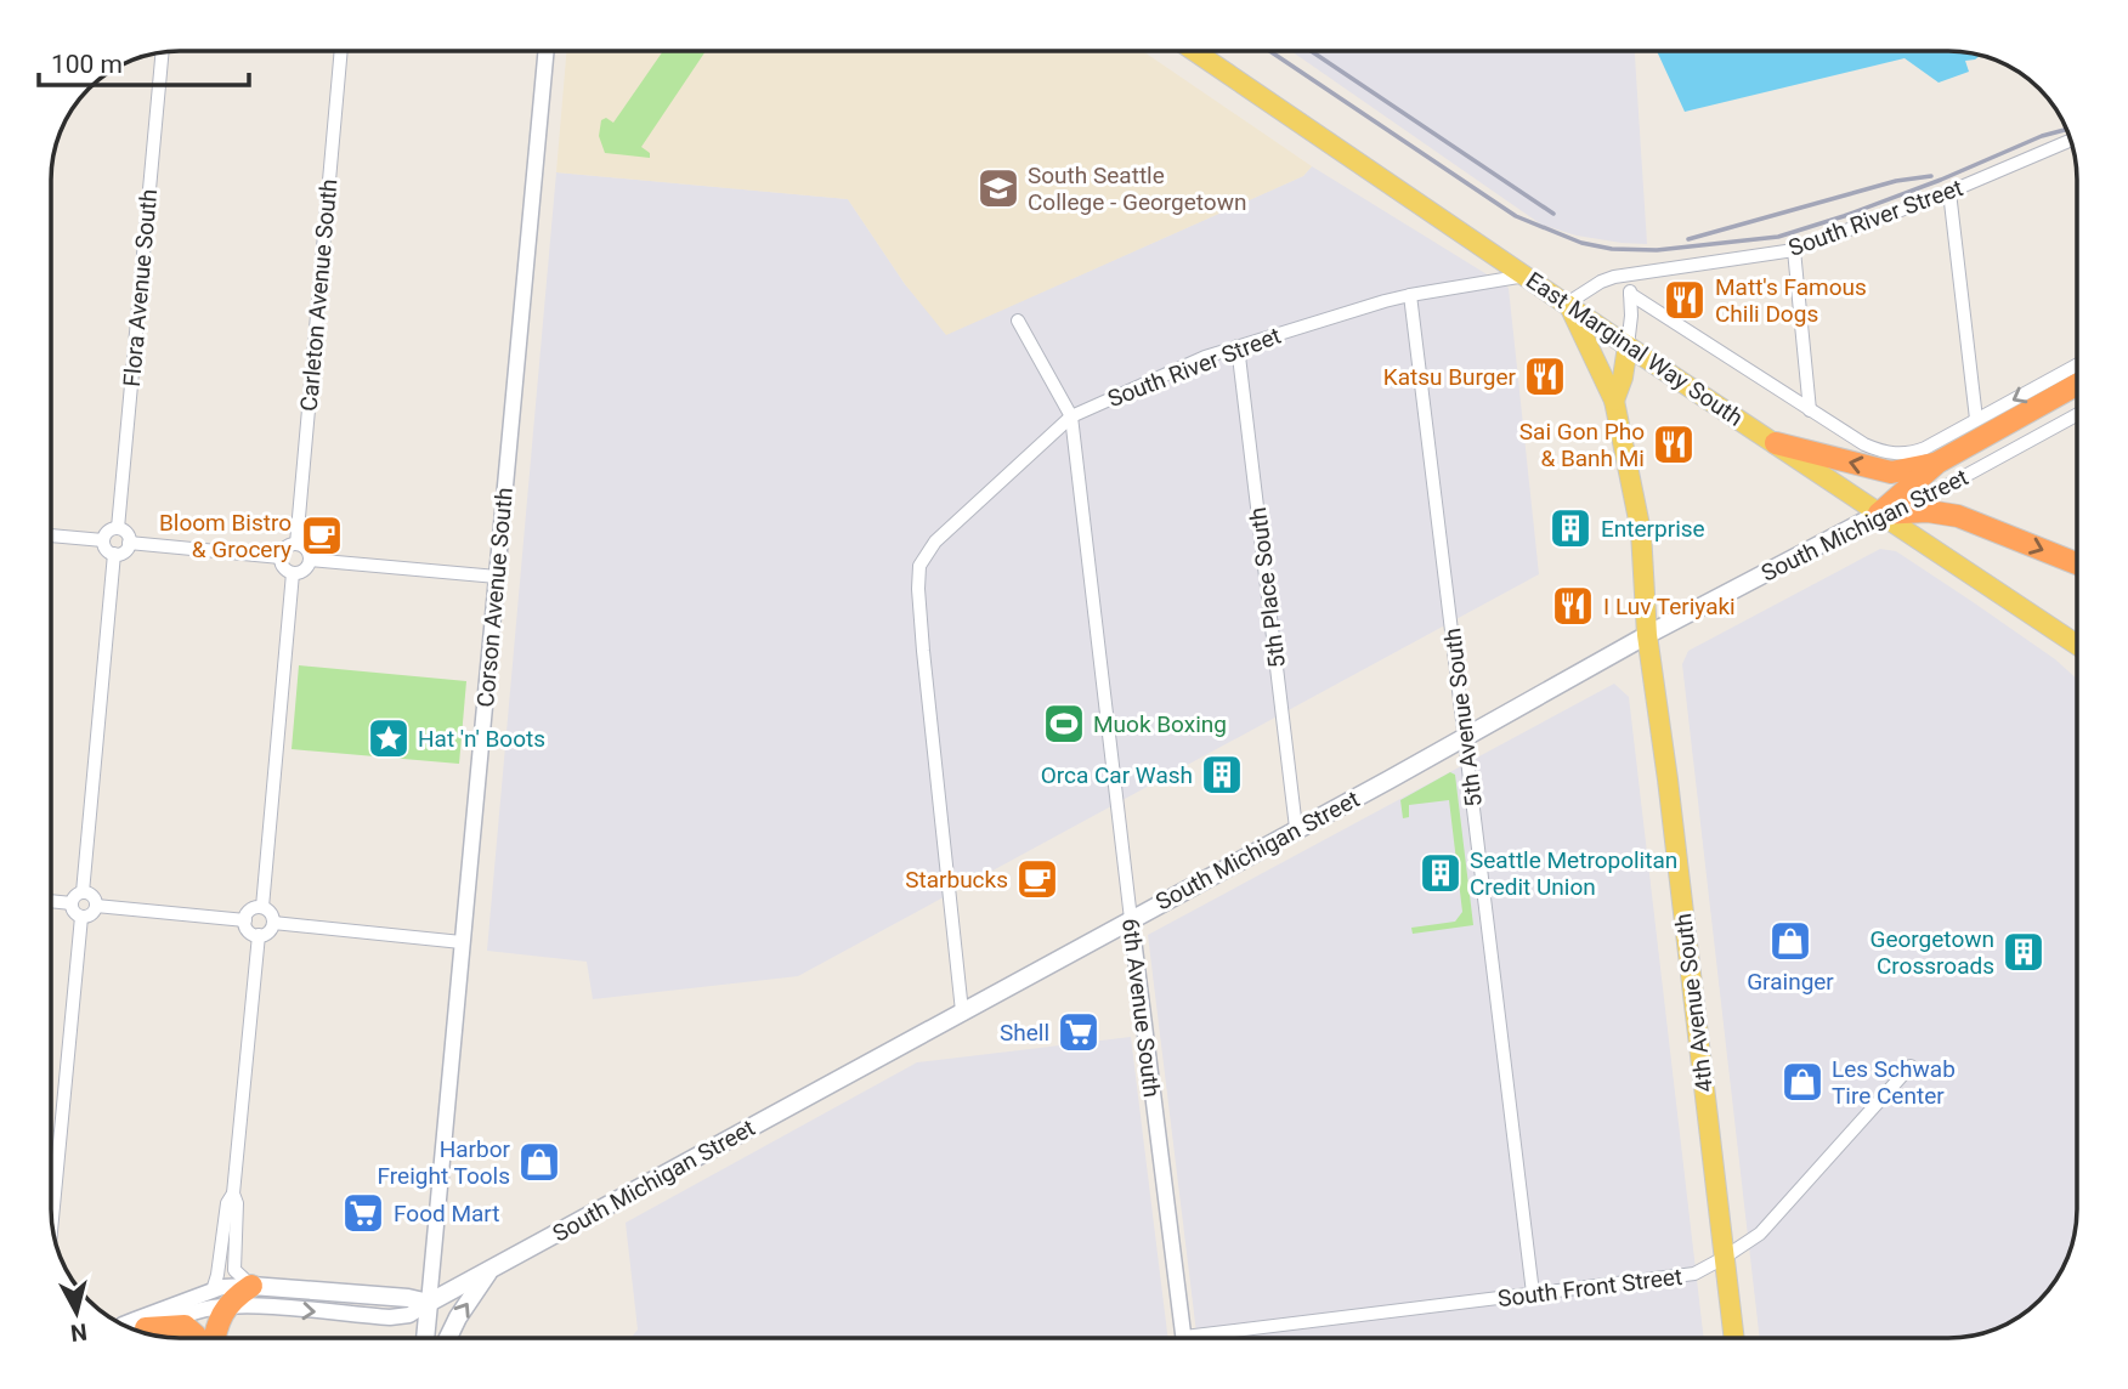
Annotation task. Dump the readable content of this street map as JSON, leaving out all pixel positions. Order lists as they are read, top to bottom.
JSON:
{
  "streets": {
    "main road": [
      "East Marginal Way South",
      "South Michigan Street",
      "Corson Avenue South",
      "4th Avenue South"
    ],
    "street": [
      "South River Street",
      "Flora Avenue South",
      "Carleton Avenue South",
      "5th Place South",
      "5th Avenue South",
      "6th Avenue South",
      "South Front Street"
    ]
  },
  "crossings": [
    ["South River Street", "East Marginal Way South"],
    ["South River Street", "South Michigan Street"],
    ["South River Street", "5th Place South"],
    ["South River Street", "5th Avenue South"],
    ["South River Street", "4th Avenue South"],
    ["South River Street", "6th Avenue South"],
    ["East Marginal Way South", "South Michigan Street"],
    ["East Marginal Way South", "4th Avenue South"],
    ["South Michigan Street", "5th Place South"],
    ["South Michigan Street", "Corson Avenue South"],
    ["South Michigan Street", "5th Avenue South"],
    ["South Michigan Street", "4th Avenue South"],
    ["South Michigan Street", "6th Avenue South"],
    ["5th Avenue South", "South Front Street"],
    ["4th Avenue South", "South Front Street"]
  ],
  "places": {
    "school or university": ["South Seattle College - Georgetown"],
    "restaurant": [
      "Matt's Famous Chili Dogs",
      "Katsu Burger",
      "Sai Gon Pho & Banh Mi",
      "I Luv Teriyaki"
    ],
    "building": [
      "Enterprise",
      "Orca Car Wash",
      "Seattle Metropolitan Credit Union",
      "Georgetown Crossroads"
    ],
    "cafe": ["Bloom Bistro & Grocery", "Starbucks"],
    "sports": ["Muok Boxing"],
    "place": ["Hat 'n' Boots"],
    "shop": ["Grainger", "Les Schwab Tire Center", "Harbor Freight Tools"],
    "supermarket": ["Shell", "Food Mart"]
  },
  "scale_bar": "100 m",
  "north": "bottom"
}
